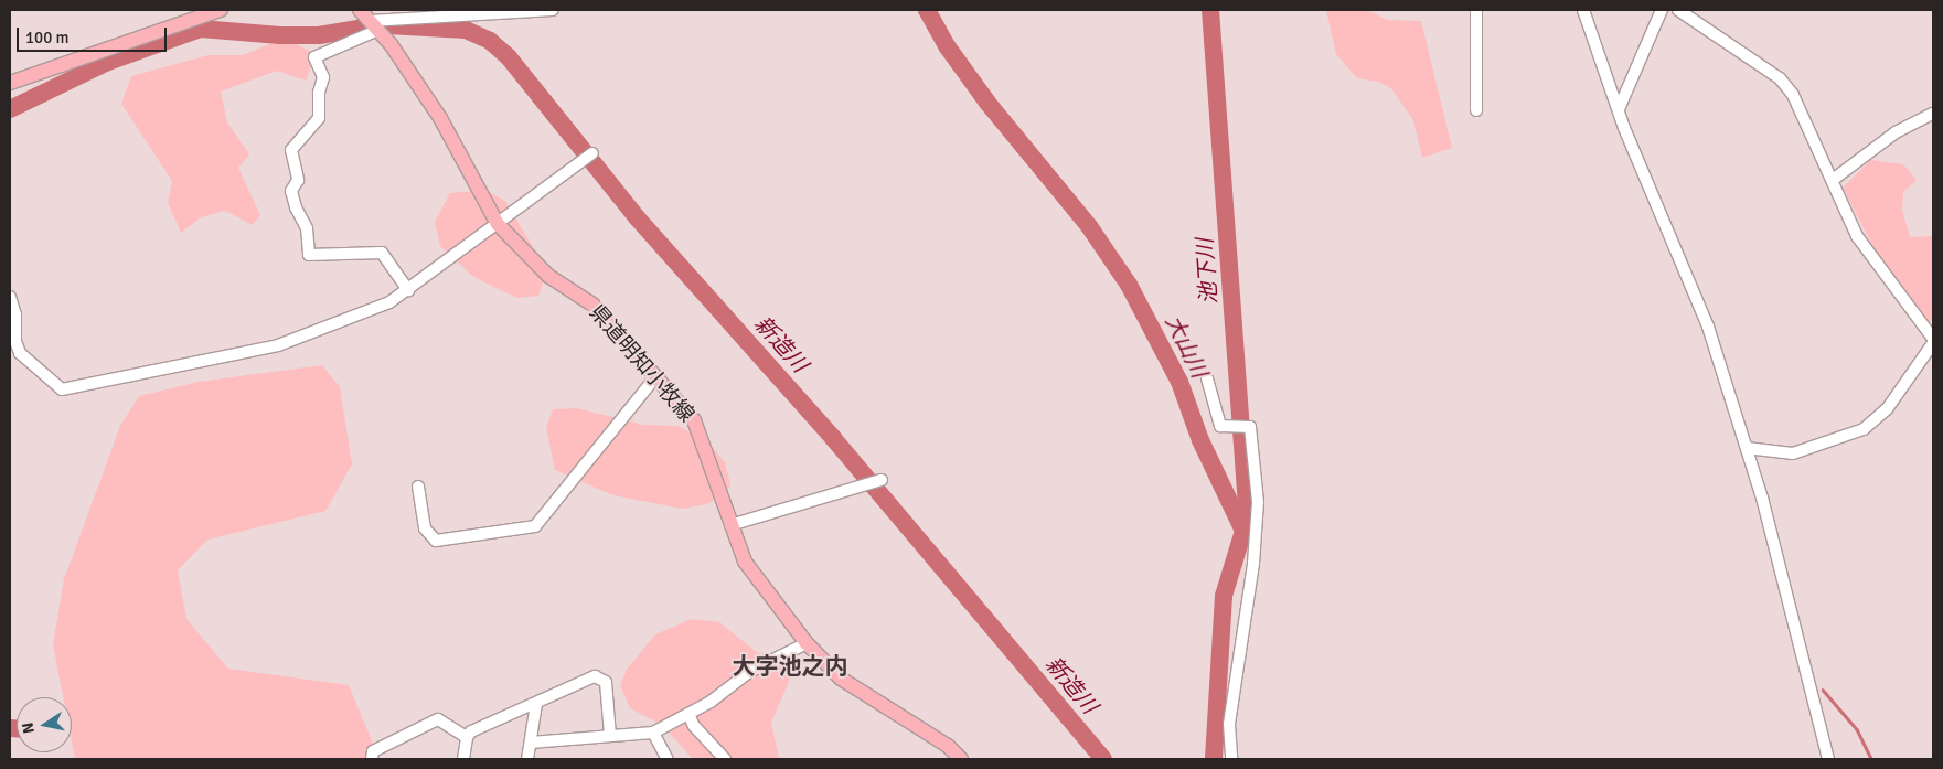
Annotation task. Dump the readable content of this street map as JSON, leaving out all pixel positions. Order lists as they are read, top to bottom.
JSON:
{
  "streets": {
    "main road": ["県道明知小牧線"]
  },
  "districts": ["大字池之内"],
  "water": ["池下川", "新造川", "大山川"],
  "scale_bar": "100 m",
  "north": "left"
}
